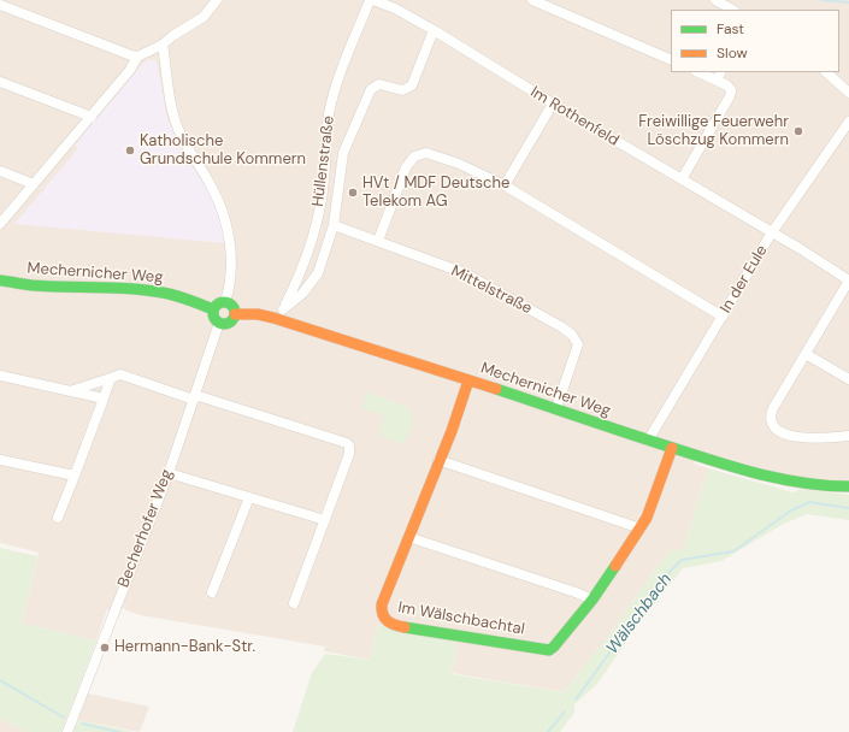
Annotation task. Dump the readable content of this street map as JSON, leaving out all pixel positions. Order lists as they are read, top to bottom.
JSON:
{
  "streets": {
    "street": [
      "Im Rothenfeld",
      "Hüllenstraße",
      "Mechernicher Weg",
      "In der Eule",
      "Mittelstraße",
      "Becherhofer Weg",
      "Im Wälschbachtal"
    ]
  },
  "crossings": [
    ["Im Rothenfeld", "Hüllenstraße"],
    ["Im Rothenfeld", "In der Eule"],
    ["Hüllenstraße", "Mechernicher Weg"],
    ["Mechernicher Weg", "In der Eule"],
    ["Mechernicher Weg", "Mittelstraße"],
    ["Mechernicher Weg", "Becherhofer Weg"],
    ["Mechernicher Weg", "Im Wälschbachtal"]
  ],
  "water": ["Wälschbach"],
  "places": [
    "Freiwillige Feuerwehr Löschzug Kommern",
    "Katholische Grundschule Kommern",
    "HVt / MDF Deutsche Telekom AG",
    "Hermann-Bank-Str."
  ],
  "legend": ["Fast", "Slow"]
}
